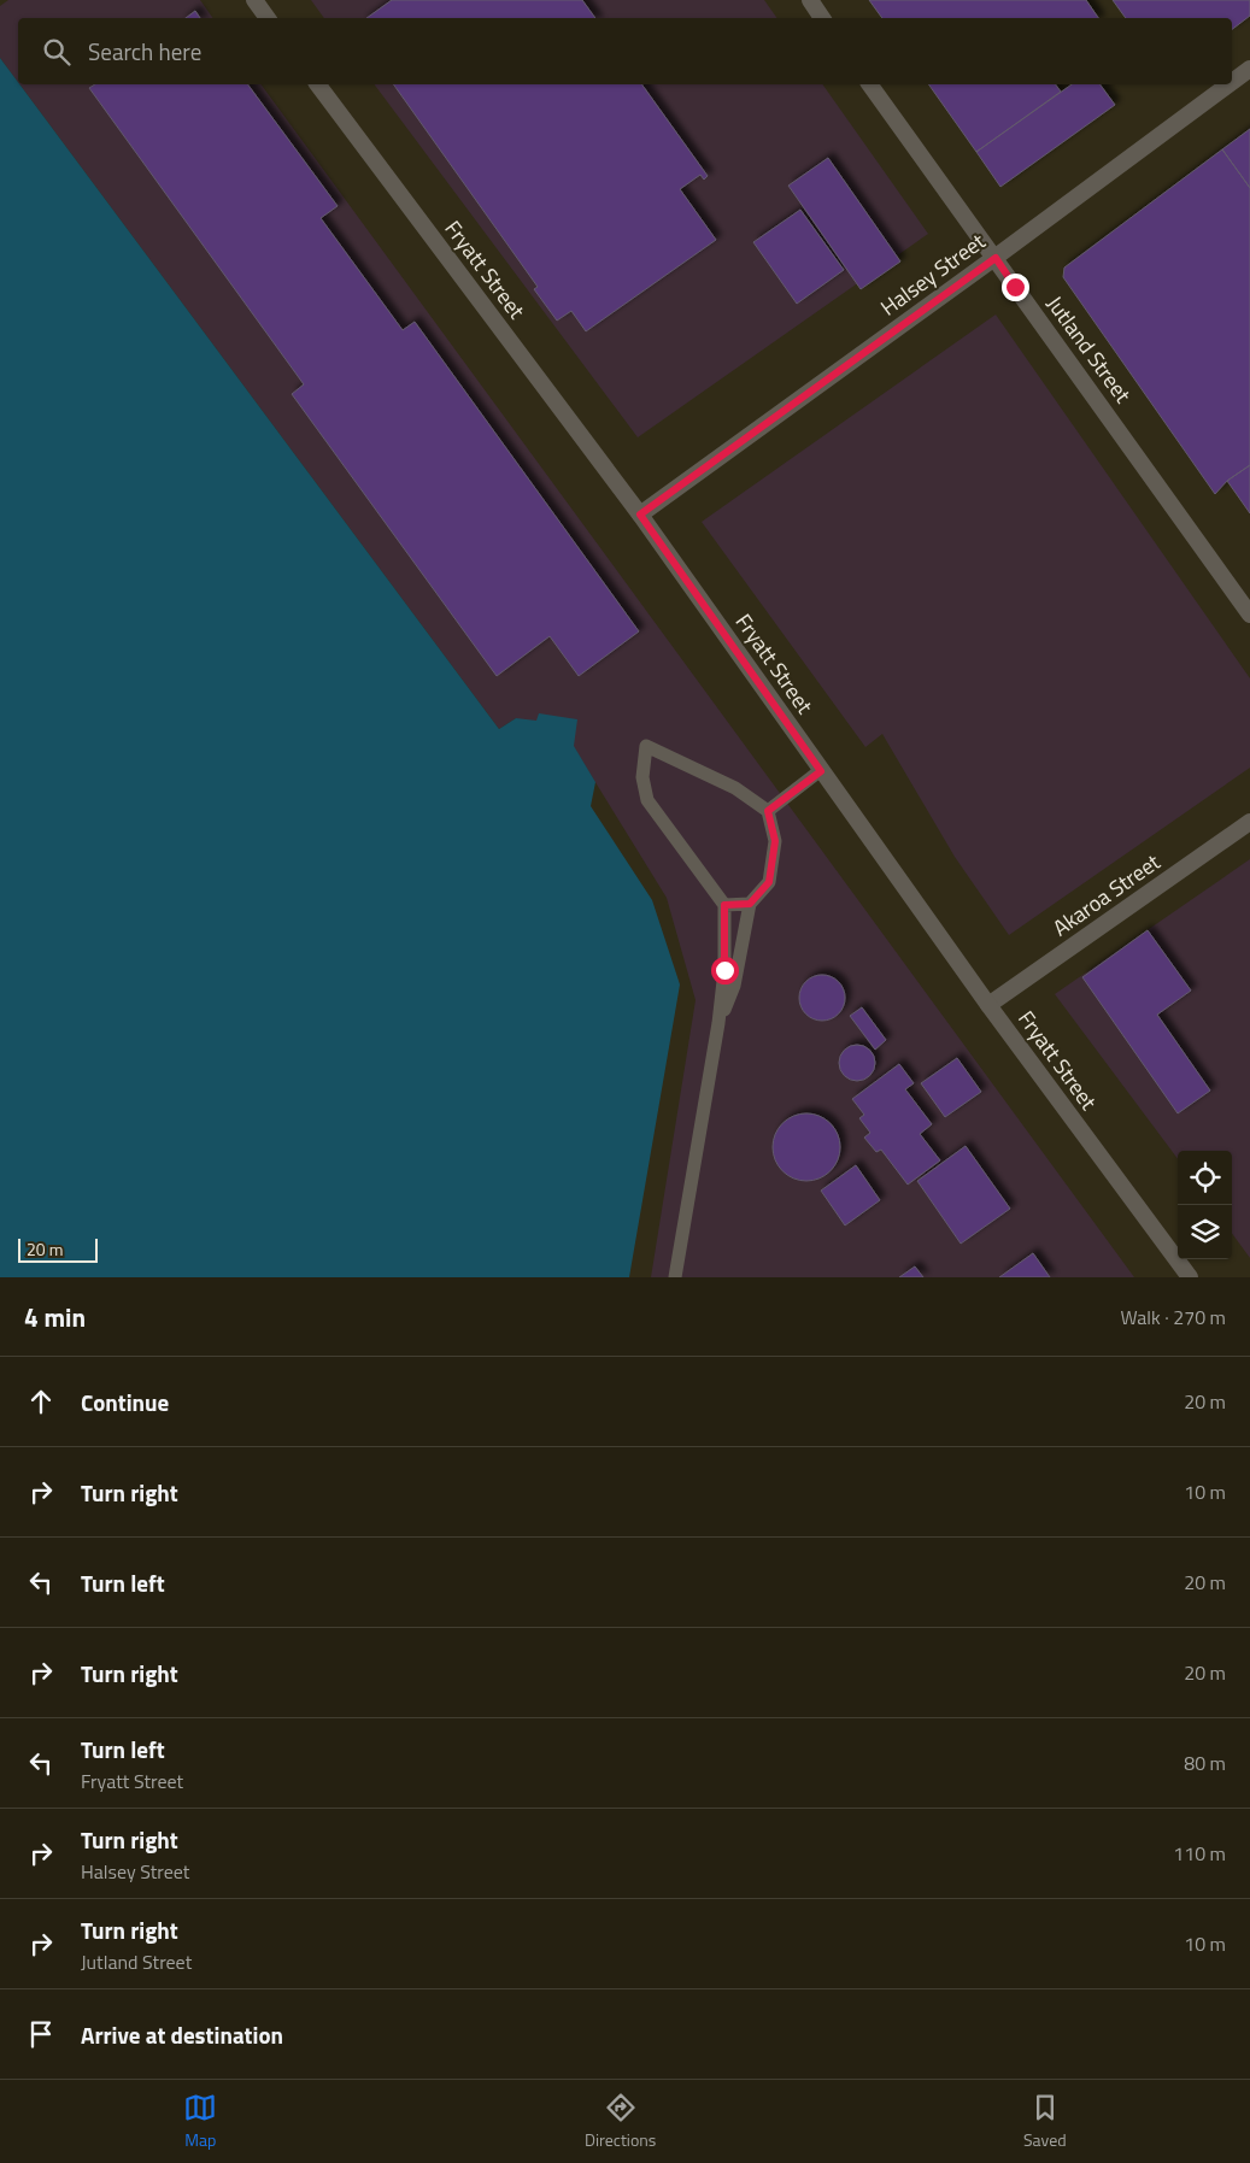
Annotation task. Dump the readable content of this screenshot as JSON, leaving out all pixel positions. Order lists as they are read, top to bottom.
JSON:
{
  "streets": {
    "street": [
      "Fryatt Street",
      "Halsey Street",
      "Jutland Street",
      "Akaroa Street"
    ]
  },
  "crossings": [
    ["Fryatt Street", "Halsey Street"],
    ["Fryatt Street", "Akaroa Street"],
    ["Halsey Street", "Jutland Street"]
  ],
  "scale_bar": "20 m",
  "page": {
    "search": "Search here",
    "scale": "20 m",
    "heading": ["4 min", "Walk · 270 m"],
    "list": [
      ["Continue", "20 m"],
      ["Turn right", "10 m"],
      ["Turn left", "20 m"],
      ["Turn right", "20 m"],
      ["Turn left", "Fryatt Street", "80 m"],
      ["Turn right", "Halsey Street", "110 m"],
      ["Turn right", "Jutland Street", "10 m"],
      "Arrive at destination"
    ],
    "nav": ["Map", "Directions", "Saved"]
  }
}
